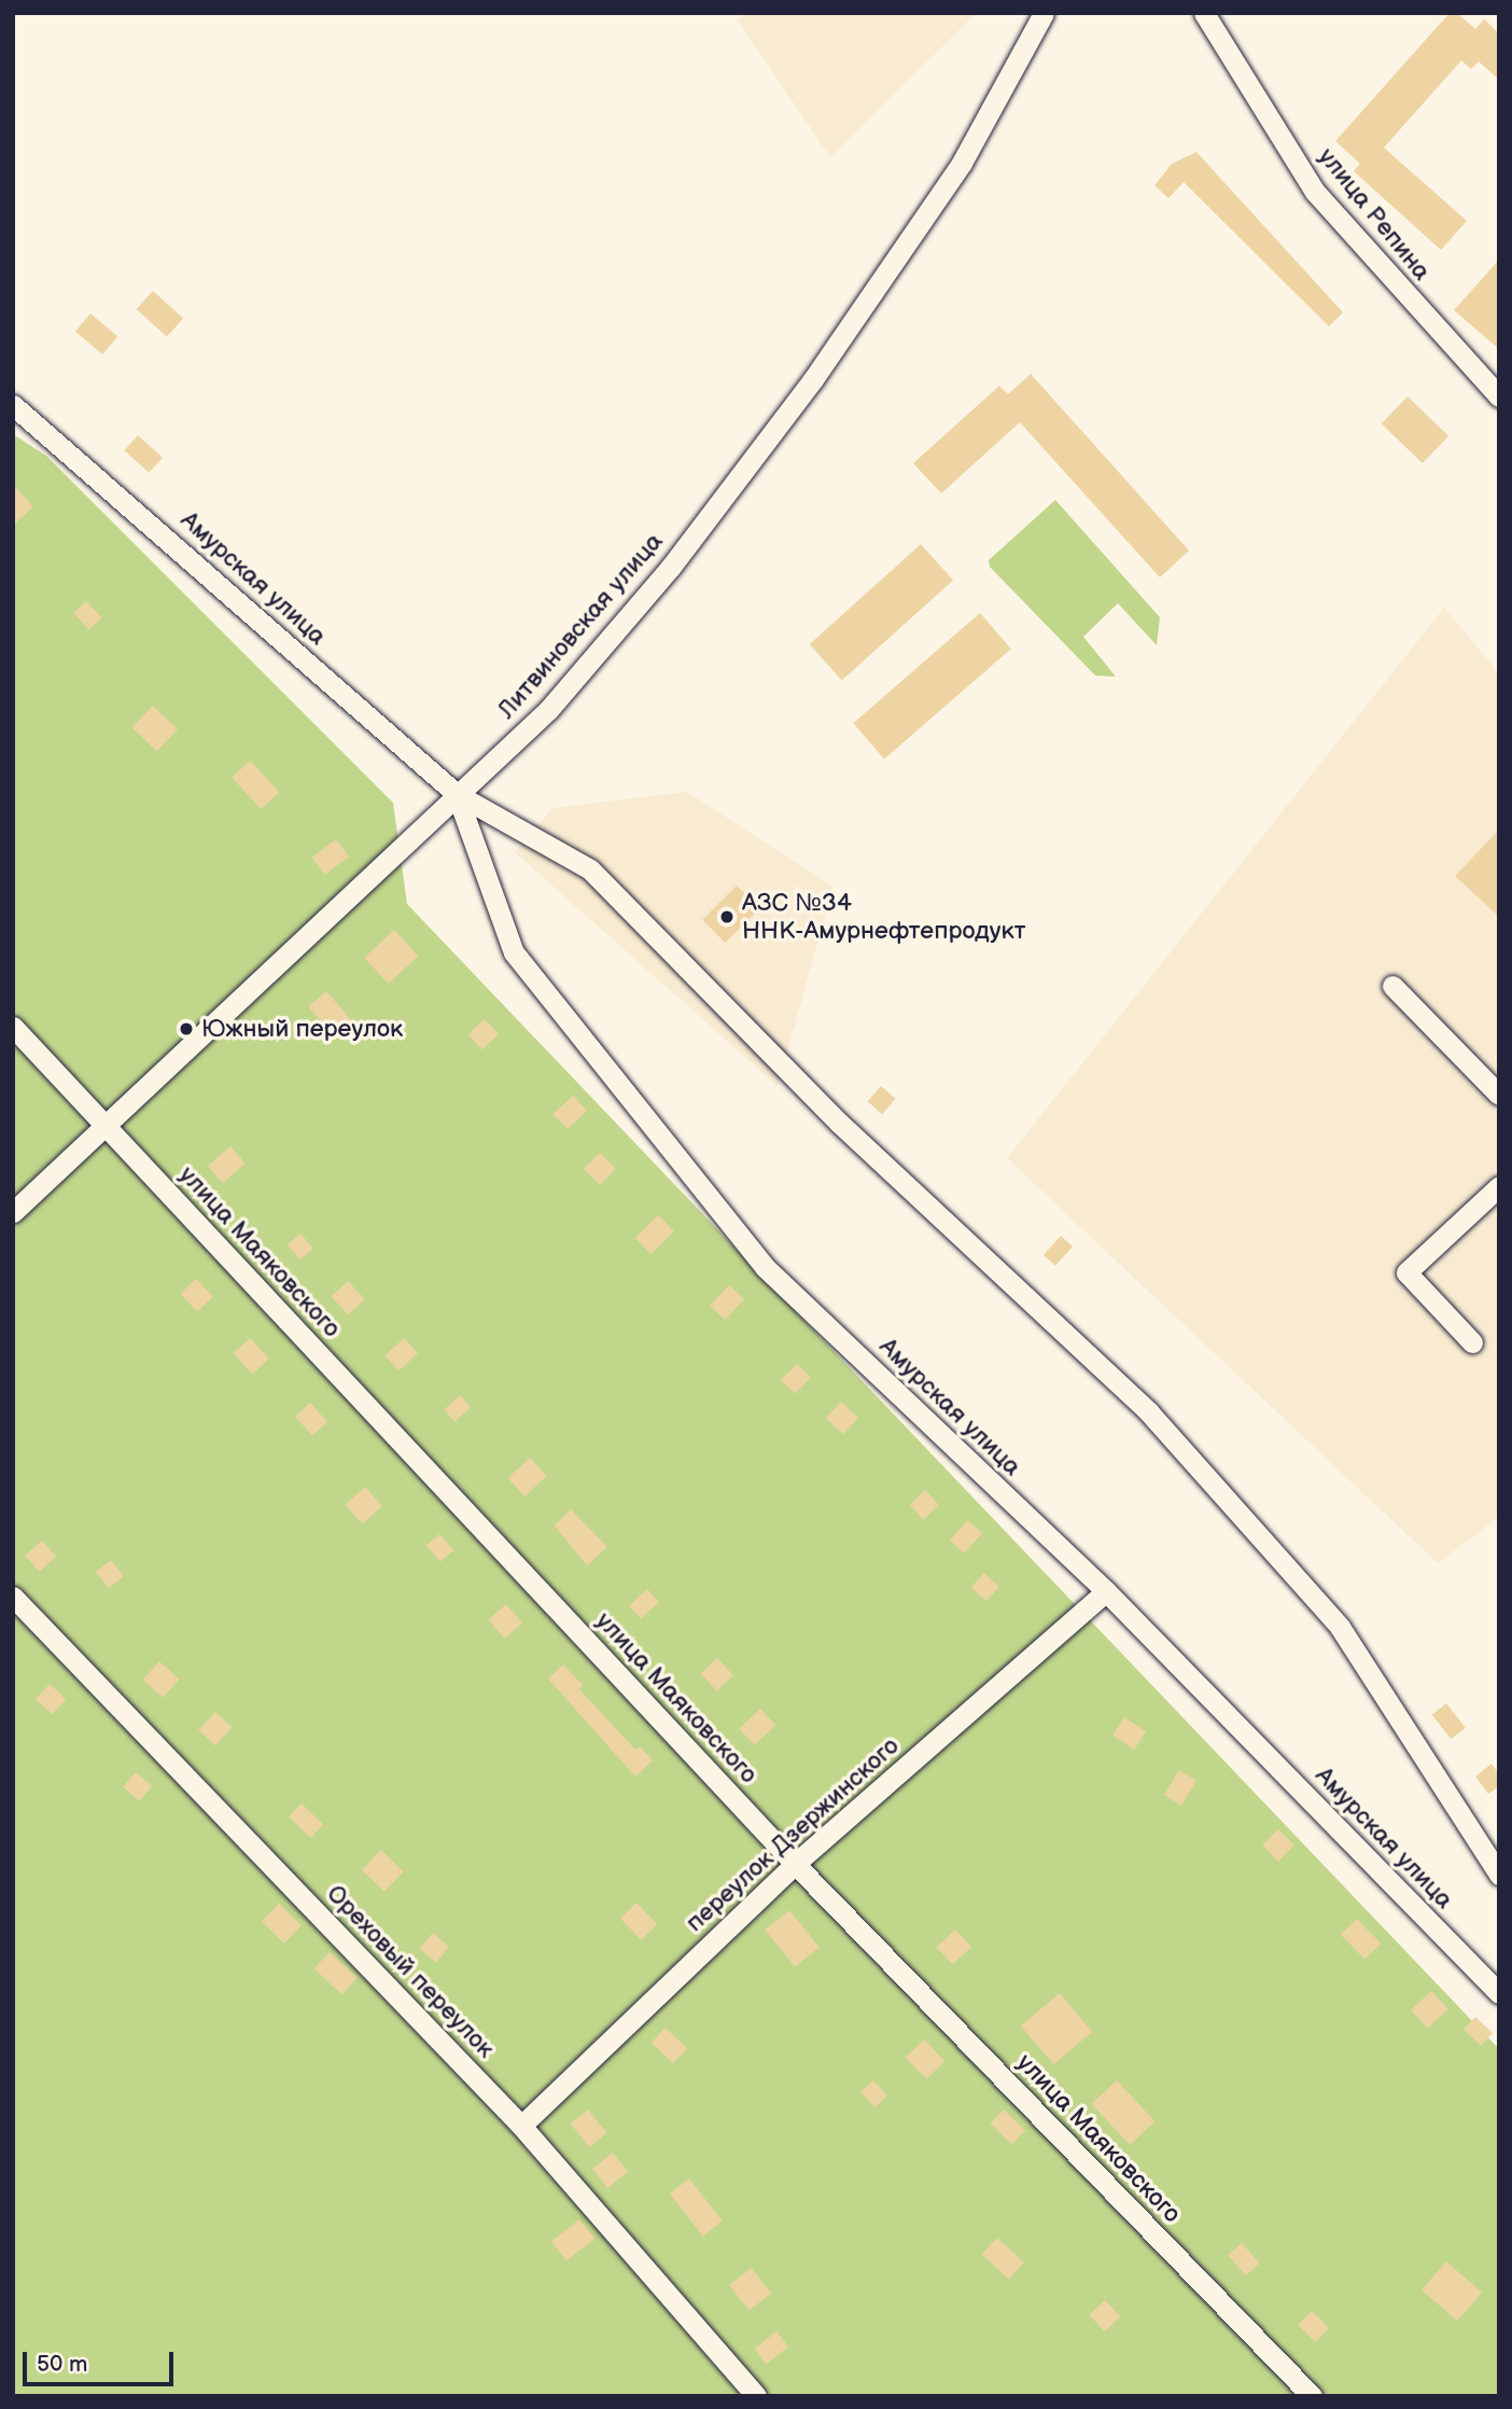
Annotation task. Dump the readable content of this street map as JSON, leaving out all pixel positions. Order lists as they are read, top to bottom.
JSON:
{
  "streets": {
    "street": [
      "улица Репина",
      "Амурская улица",
      "Литвиновская улица",
      "улица Маяковского",
      "переулок Дзержинского",
      "Ореховый переулок"
    ]
  },
  "crossings": [
    ["Амурская улица", "Литвиновская улица"],
    ["Амурская улица", "переулок Дзержинского"],
    ["Литвиновская улица", "улица Маяковского"],
    ["улица Маяковского", "переулок Дзержинского"],
    ["переулок Дзержинского", "Ореховый переулок"]
  ],
  "places": ["АЗС №34 ННК-Амурнефтепродукт", "Южный переулок"],
  "scale_bar": "50 m"
}
